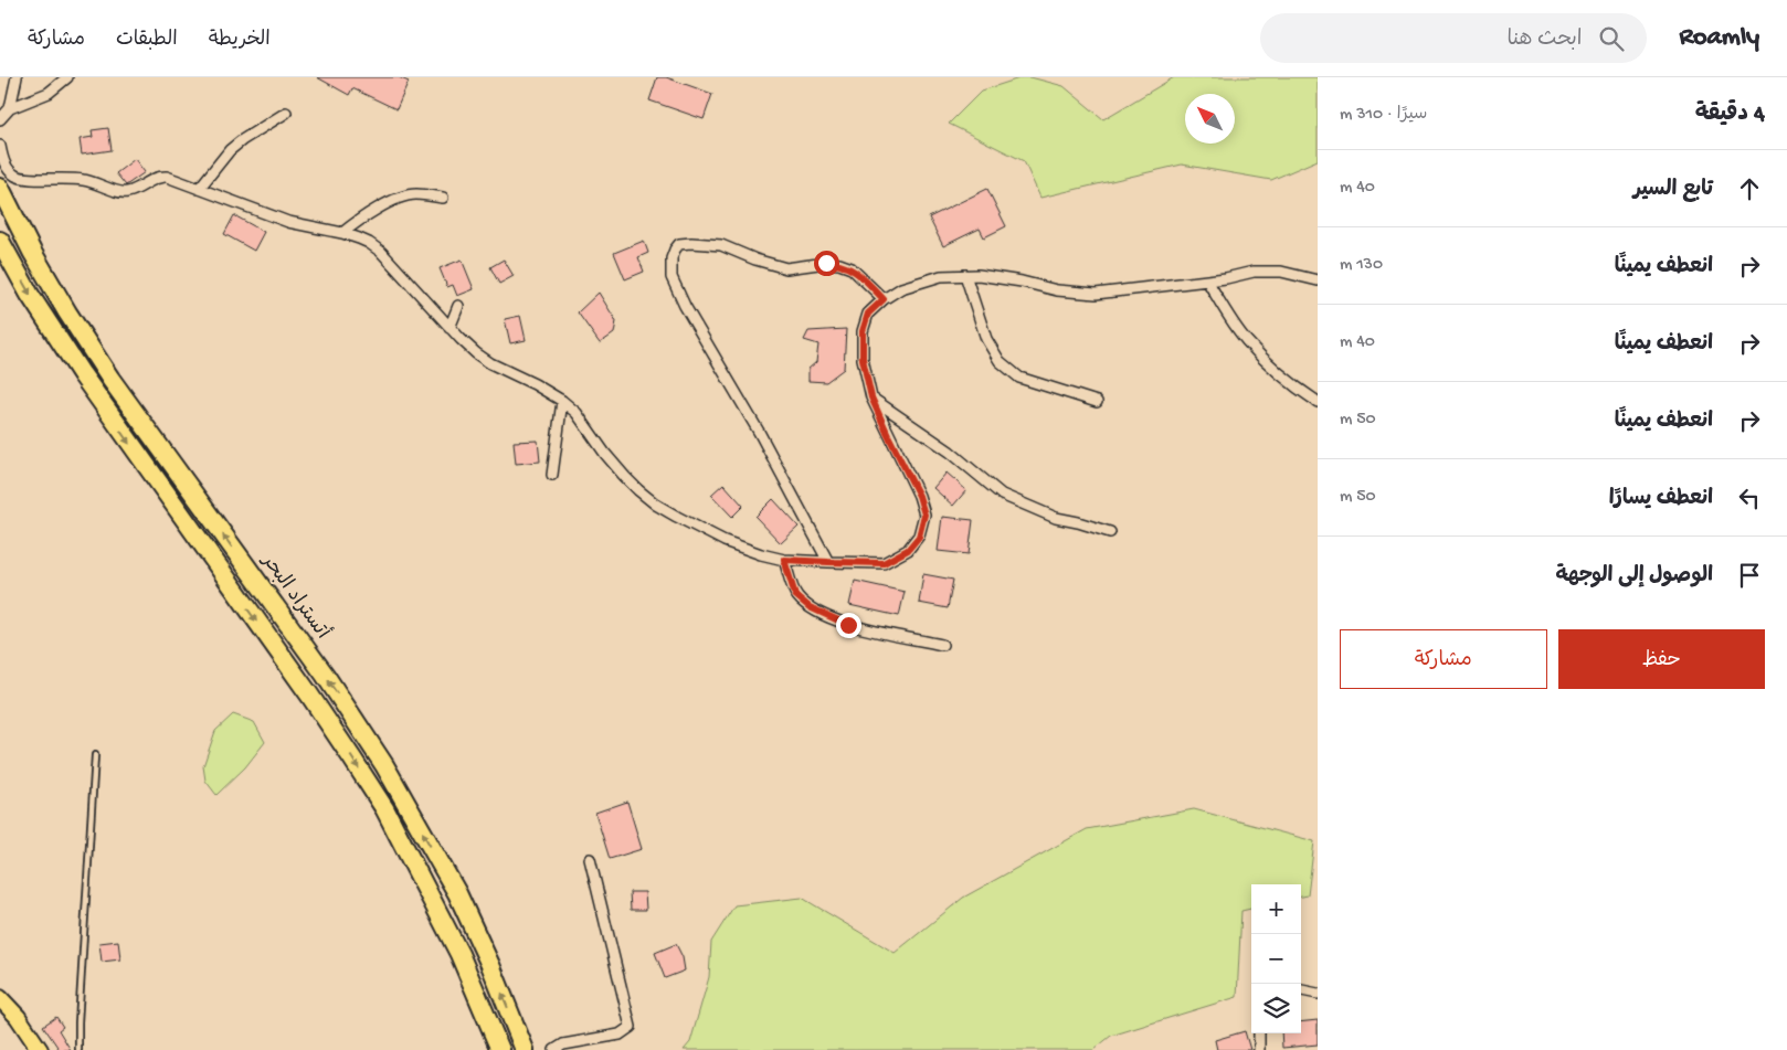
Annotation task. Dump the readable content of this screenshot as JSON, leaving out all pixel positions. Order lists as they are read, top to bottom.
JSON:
{
  "streets": {
    "highway": ["أتستراد البحر"]
  },
  "north": "top left",
  "page": {
    "header": "Roamly",
    "search": "ابحث هنا",
    "nav": ["الخريطة", "الطبقات", "مشاركة"],
    "heading": ["4 دقيقة", "سيرًا · 310 m"],
    "list": [
      ["تابع السير", "40 m"],
      ["انعطف يمينًا", "130 m"],
      ["انعطف يمينًا", "40 m"],
      ["انعطف يمينًا", "50 m"],
      ["انعطف يسارًا", "50 m"],
      "الوصول إلى الوجهة"
    ],
    "buttons": ["حفظ", "مشاركة"],
    "map_buttons": ["+", "−"]
  }
}
